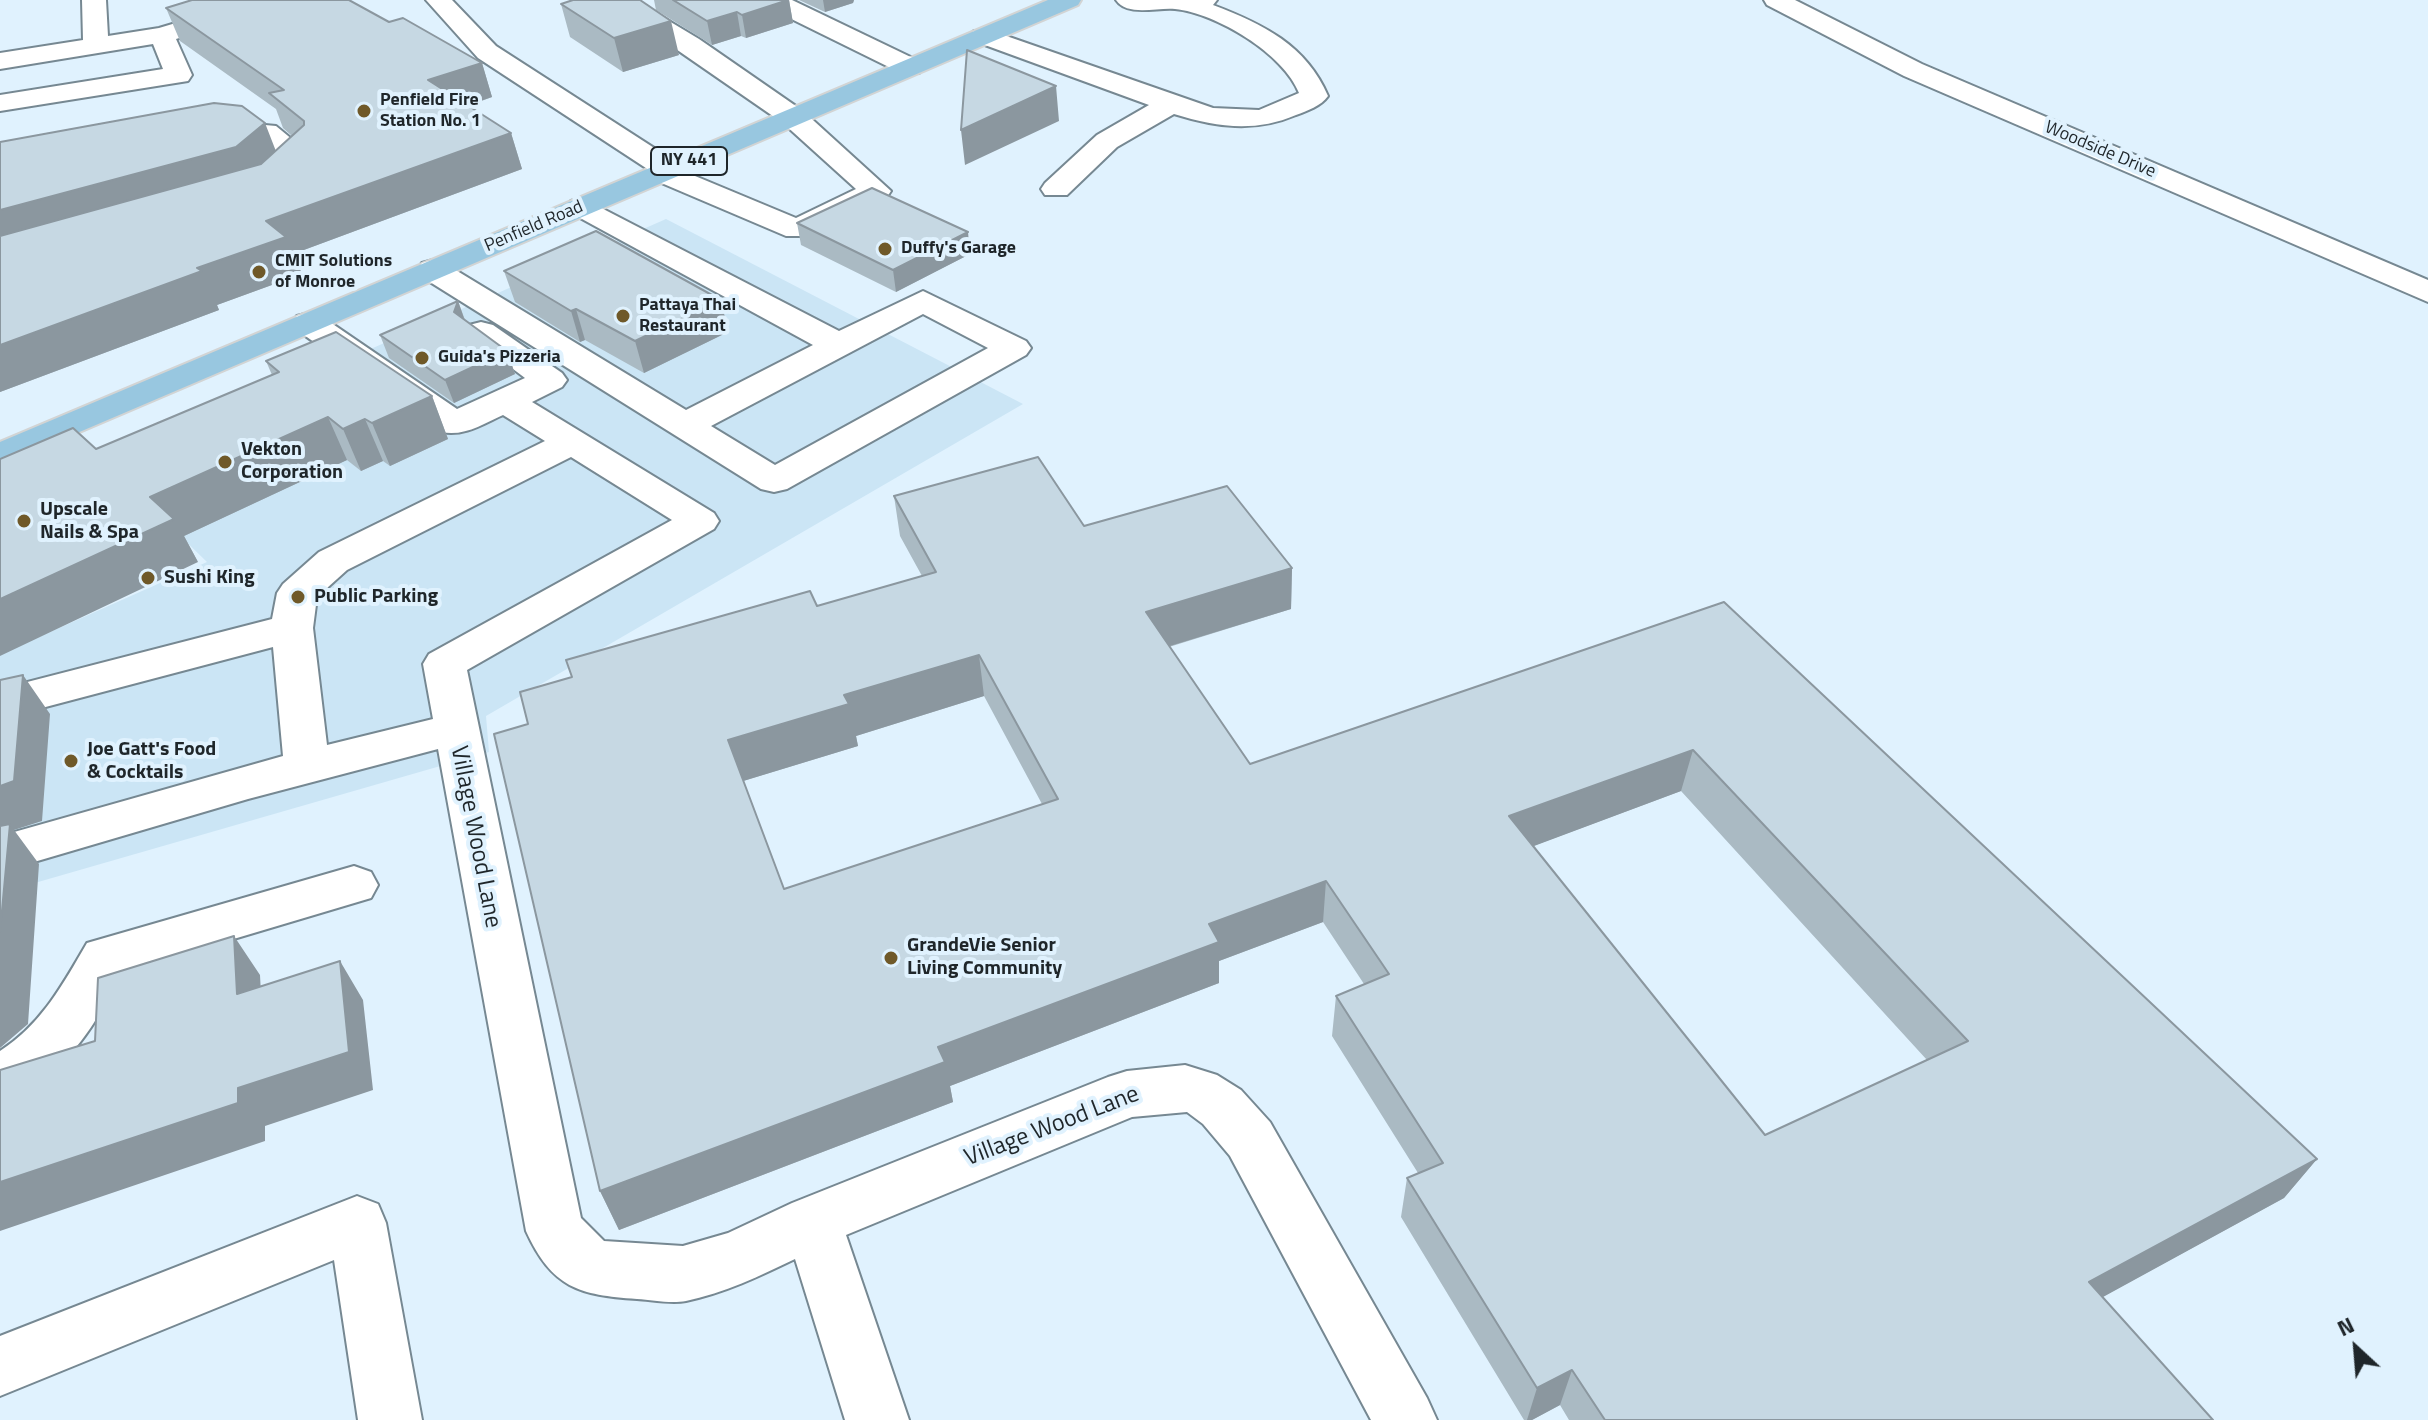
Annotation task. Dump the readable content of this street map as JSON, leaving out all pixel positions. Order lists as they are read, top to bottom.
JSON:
{
  "streets": {
    "main road": ["NY 441", "Penfield Road"],
    "street": ["Woodside Drive", "Village Wood Lane"]
  },
  "places": [
    "Penfield Fire Station No. 1",
    "Duffy's Garage",
    "CMIT Solutions of Monroe",
    "Pattaya Thai Restaurant",
    "Guida's Pizzeria",
    "Vekton Corporation",
    "Upscale Nails & Spa",
    "Sushi King",
    "Public Parking",
    "Joe Gatt's Food & Cocktails",
    "GrandeVie Senior Living Community"
  ],
  "north": "top left"
}
